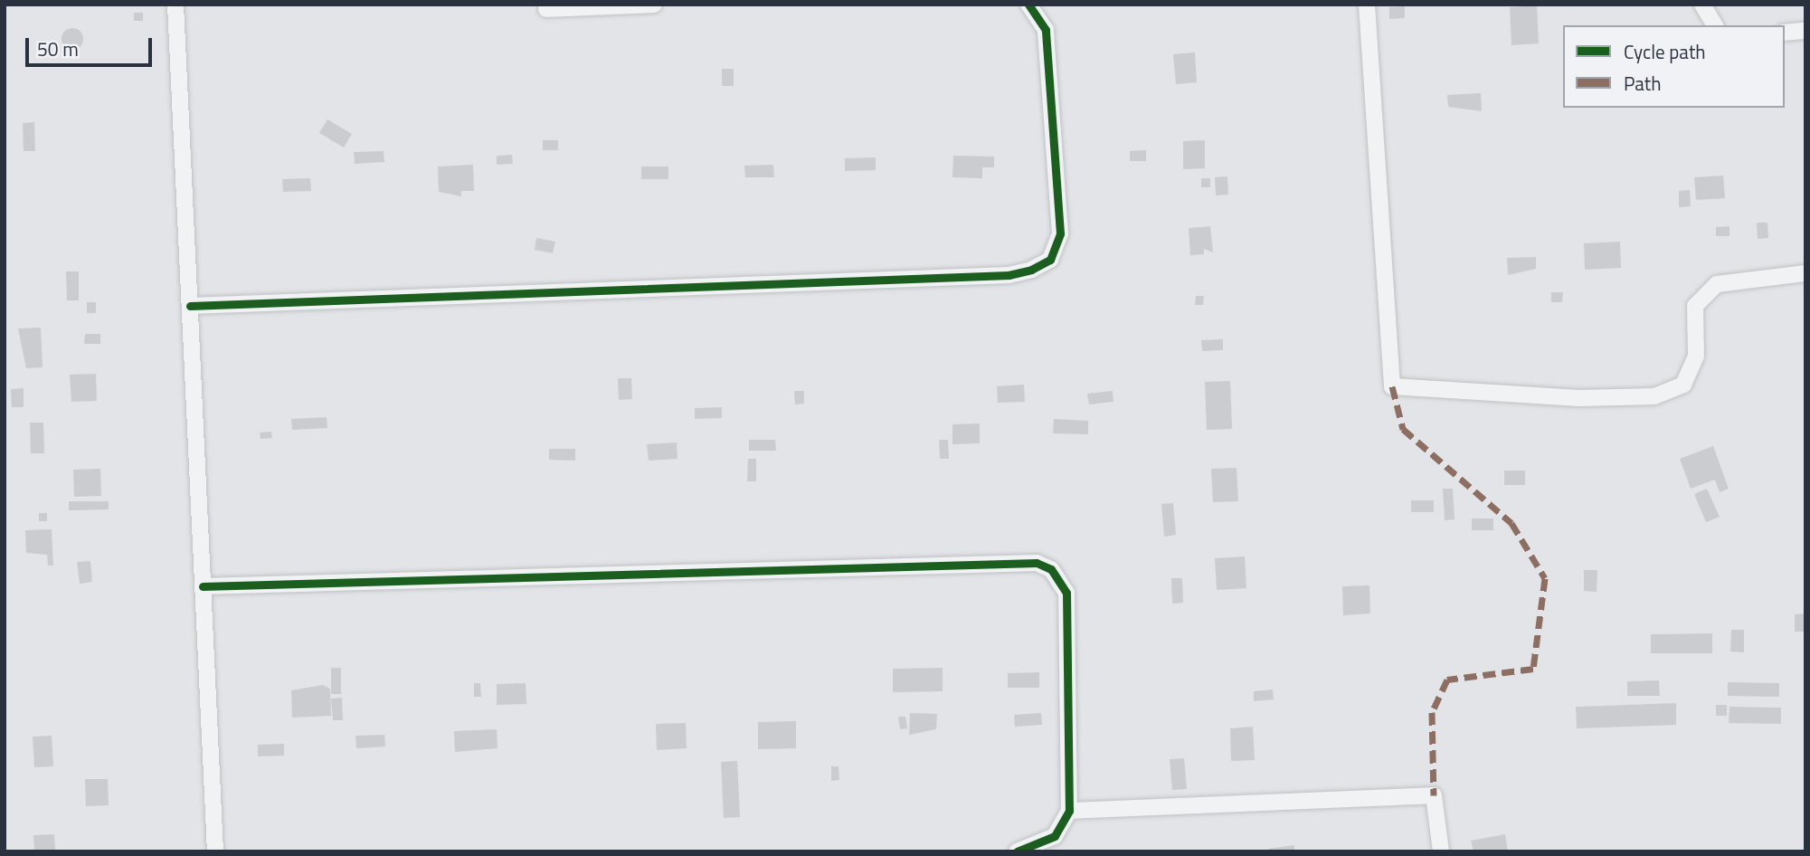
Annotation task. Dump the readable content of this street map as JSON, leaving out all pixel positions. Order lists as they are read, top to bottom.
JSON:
{
  "legend": ["Cycle path", "Path"],
  "scale_bar": "50 m"
}
